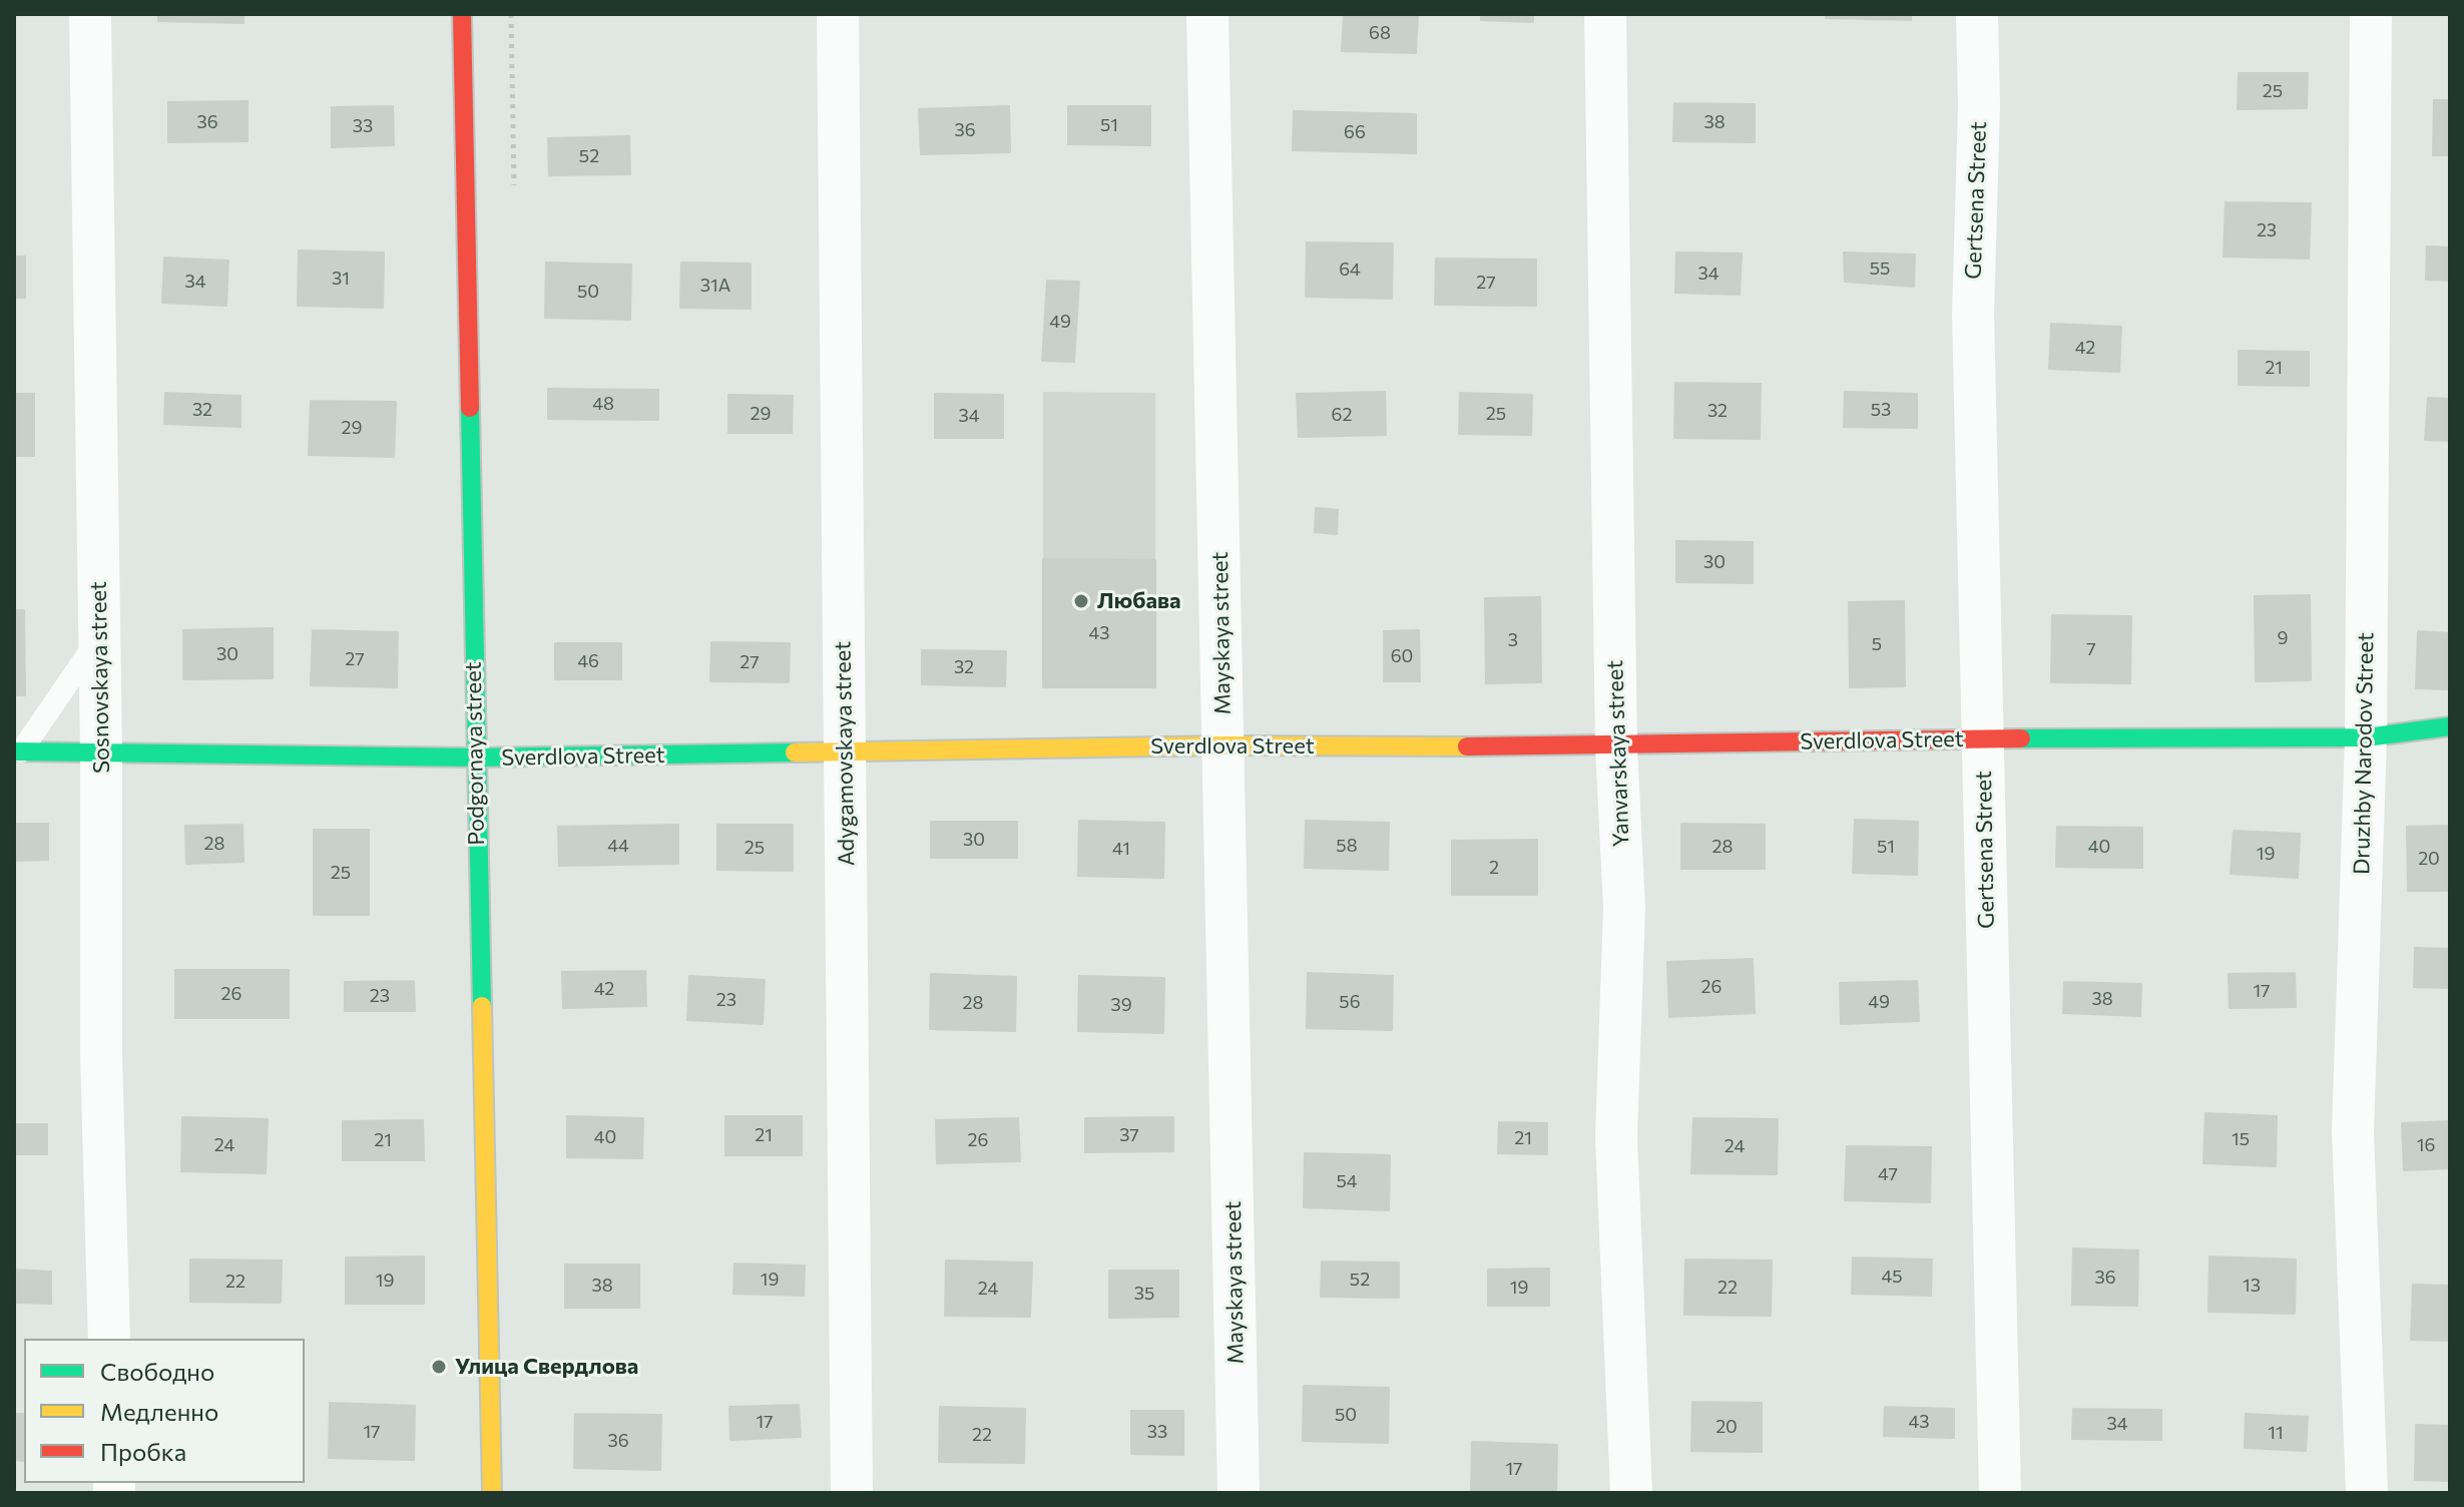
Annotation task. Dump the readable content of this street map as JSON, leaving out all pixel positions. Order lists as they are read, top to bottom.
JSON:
{
  "streets": {
    "street": [
      "Gertsena Street",
      "Mayskaya street",
      "Sosnovskaya street",
      "Sverdlova Street",
      "Podgornaya street",
      "Adygamovskaya street",
      "Yanvarskaya street",
      "Druzhby Narodov Street"
    ]
  },
  "crossings": [
    ["Gertsena Street", "Sverdlova Street"],
    ["Mayskaya street", "Sverdlova Street"],
    ["Sosnovskaya street", "Sverdlova Street"],
    ["Sverdlova Street", "Podgornaya street"],
    ["Sverdlova Street", "Adygamovskaya street"],
    ["Sverdlova Street", "Yanvarskaya street"],
    ["Sverdlova Street", "Druzhby Narodov Street"]
  ],
  "places": ["Любава", "Улица Свердлова"],
  "house_numbers": [
    "68",
    "25",
    "36",
    "38",
    "51",
    "33",
    "36",
    "66",
    "52",
    "23",
    "55",
    "64",
    "34",
    "31",
    "34",
    "27",
    "31А",
    "50",
    "49",
    "42",
    "21",
    "48",
    "32",
    "53",
    "32",
    "29",
    "25",
    "62",
    "34",
    "29",
    "30",
    "43",
    "9",
    "3",
    "5",
    "7",
    "30",
    "60",
    "27",
    "46",
    "27",
    "32",
    "30",
    "28",
    "44",
    "58",
    "28",
    "51",
    "40",
    "25",
    "41",
    "19",
    "20",
    "2",
    "25",
    "26",
    "42",
    "17",
    "26",
    "23",
    "38",
    "23",
    "56",
    "49",
    "28",
    "39",
    "21",
    "37",
    "40",
    "21",
    "15",
    "21",
    "26",
    "24",
    "16",
    "24",
    "47",
    "54",
    "45",
    "36",
    "19",
    "52",
    "19",
    "22",
    "38",
    "13",
    "19",
    "22",
    "24",
    "35",
    "50",
    "17",
    "43",
    "34",
    "20",
    "17",
    "33",
    "11",
    "22",
    "36",
    "17"
  ],
  "legend": ["Свободно", "Медленно", "Пробка"]
}
